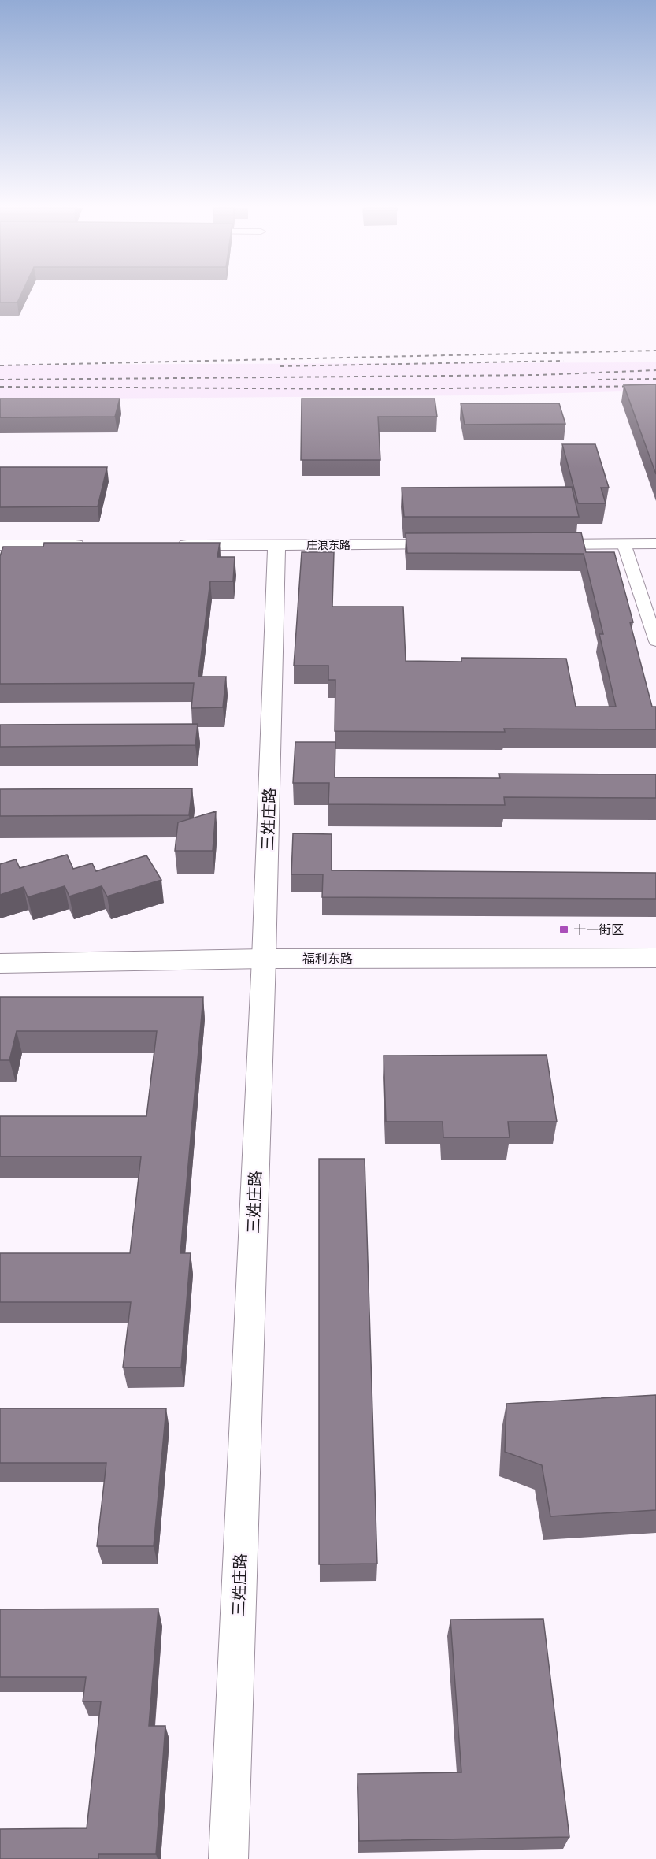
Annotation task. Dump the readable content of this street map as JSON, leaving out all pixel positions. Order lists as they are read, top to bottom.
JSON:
{
  "streets": {
    "main road": ["福利东路"],
    "street": ["庄浪东路", "三姓庄路"]
  },
  "crossings": [
    ["庄浪东路", "三姓庄路"],
    ["三姓庄路", "福利东路"]
  ],
  "places": {
    "transit": ["十一街区"]
  }
}
